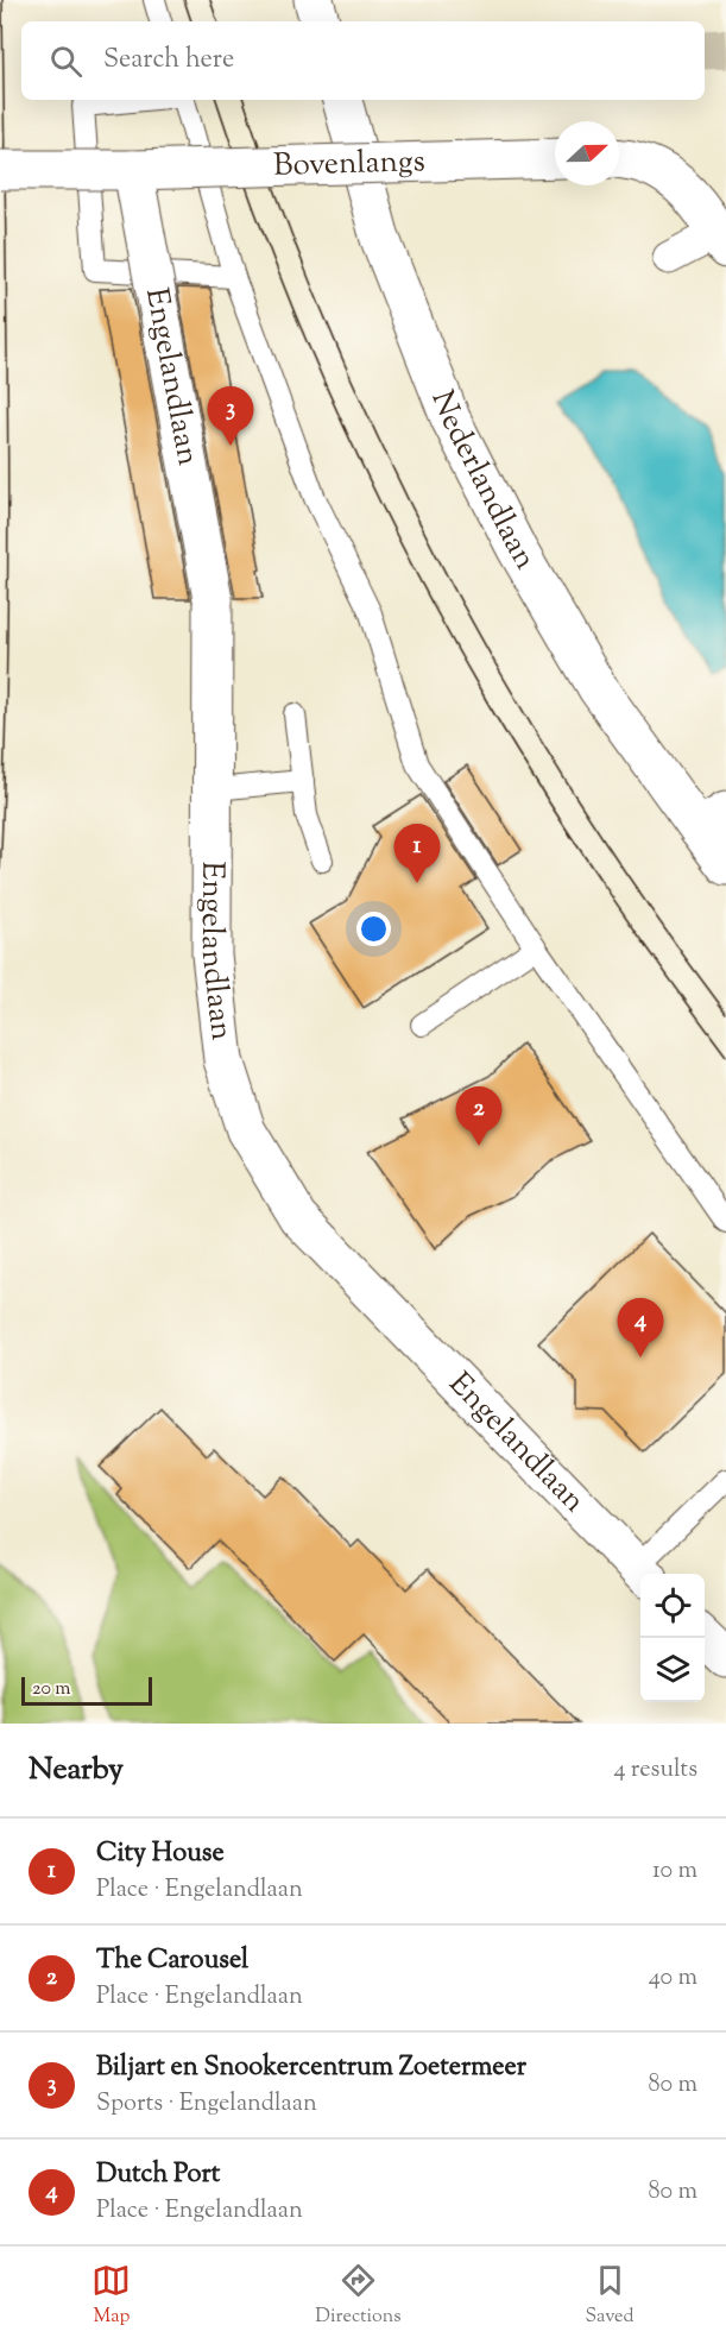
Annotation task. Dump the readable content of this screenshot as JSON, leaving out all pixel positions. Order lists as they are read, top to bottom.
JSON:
{
  "streets": {
    "street": ["Bovenlangs", "Engelandlaan", "Nederlandlaan"]
  },
  "crossings": [
    ["Bovenlangs", "Engelandlaan"]
  ],
  "scale_bar": "20 m",
  "north": "right",
  "page": {
    "search": "Search here",
    "pins": [
      "3",
      "1",
      "2",
      "4"
    ],
    "scale": "20 m",
    "heading": ["Nearby", "4 results"],
    "list": [
      {
        "mark": "1",
        "name": "City House",
        "note": "Place · Engelandlaan",
        "value": "10 m"
      },
      {
        "mark": "2",
        "name": "The Carousel",
        "note": "Place · Engelandlaan",
        "value": "40 m"
      },
      {
        "mark": "3",
        "name": "Biljart en Snookercentrum Zoetermeer",
        "note": "Sports · Engelandlaan",
        "value": "80 m"
      },
      {
        "mark": "4",
        "name": "Dutch Port",
        "note": "Place · Engelandlaan",
        "value": "80 m"
      }
    ],
    "nav": ["Map", "Directions", "Saved"]
  }
}
